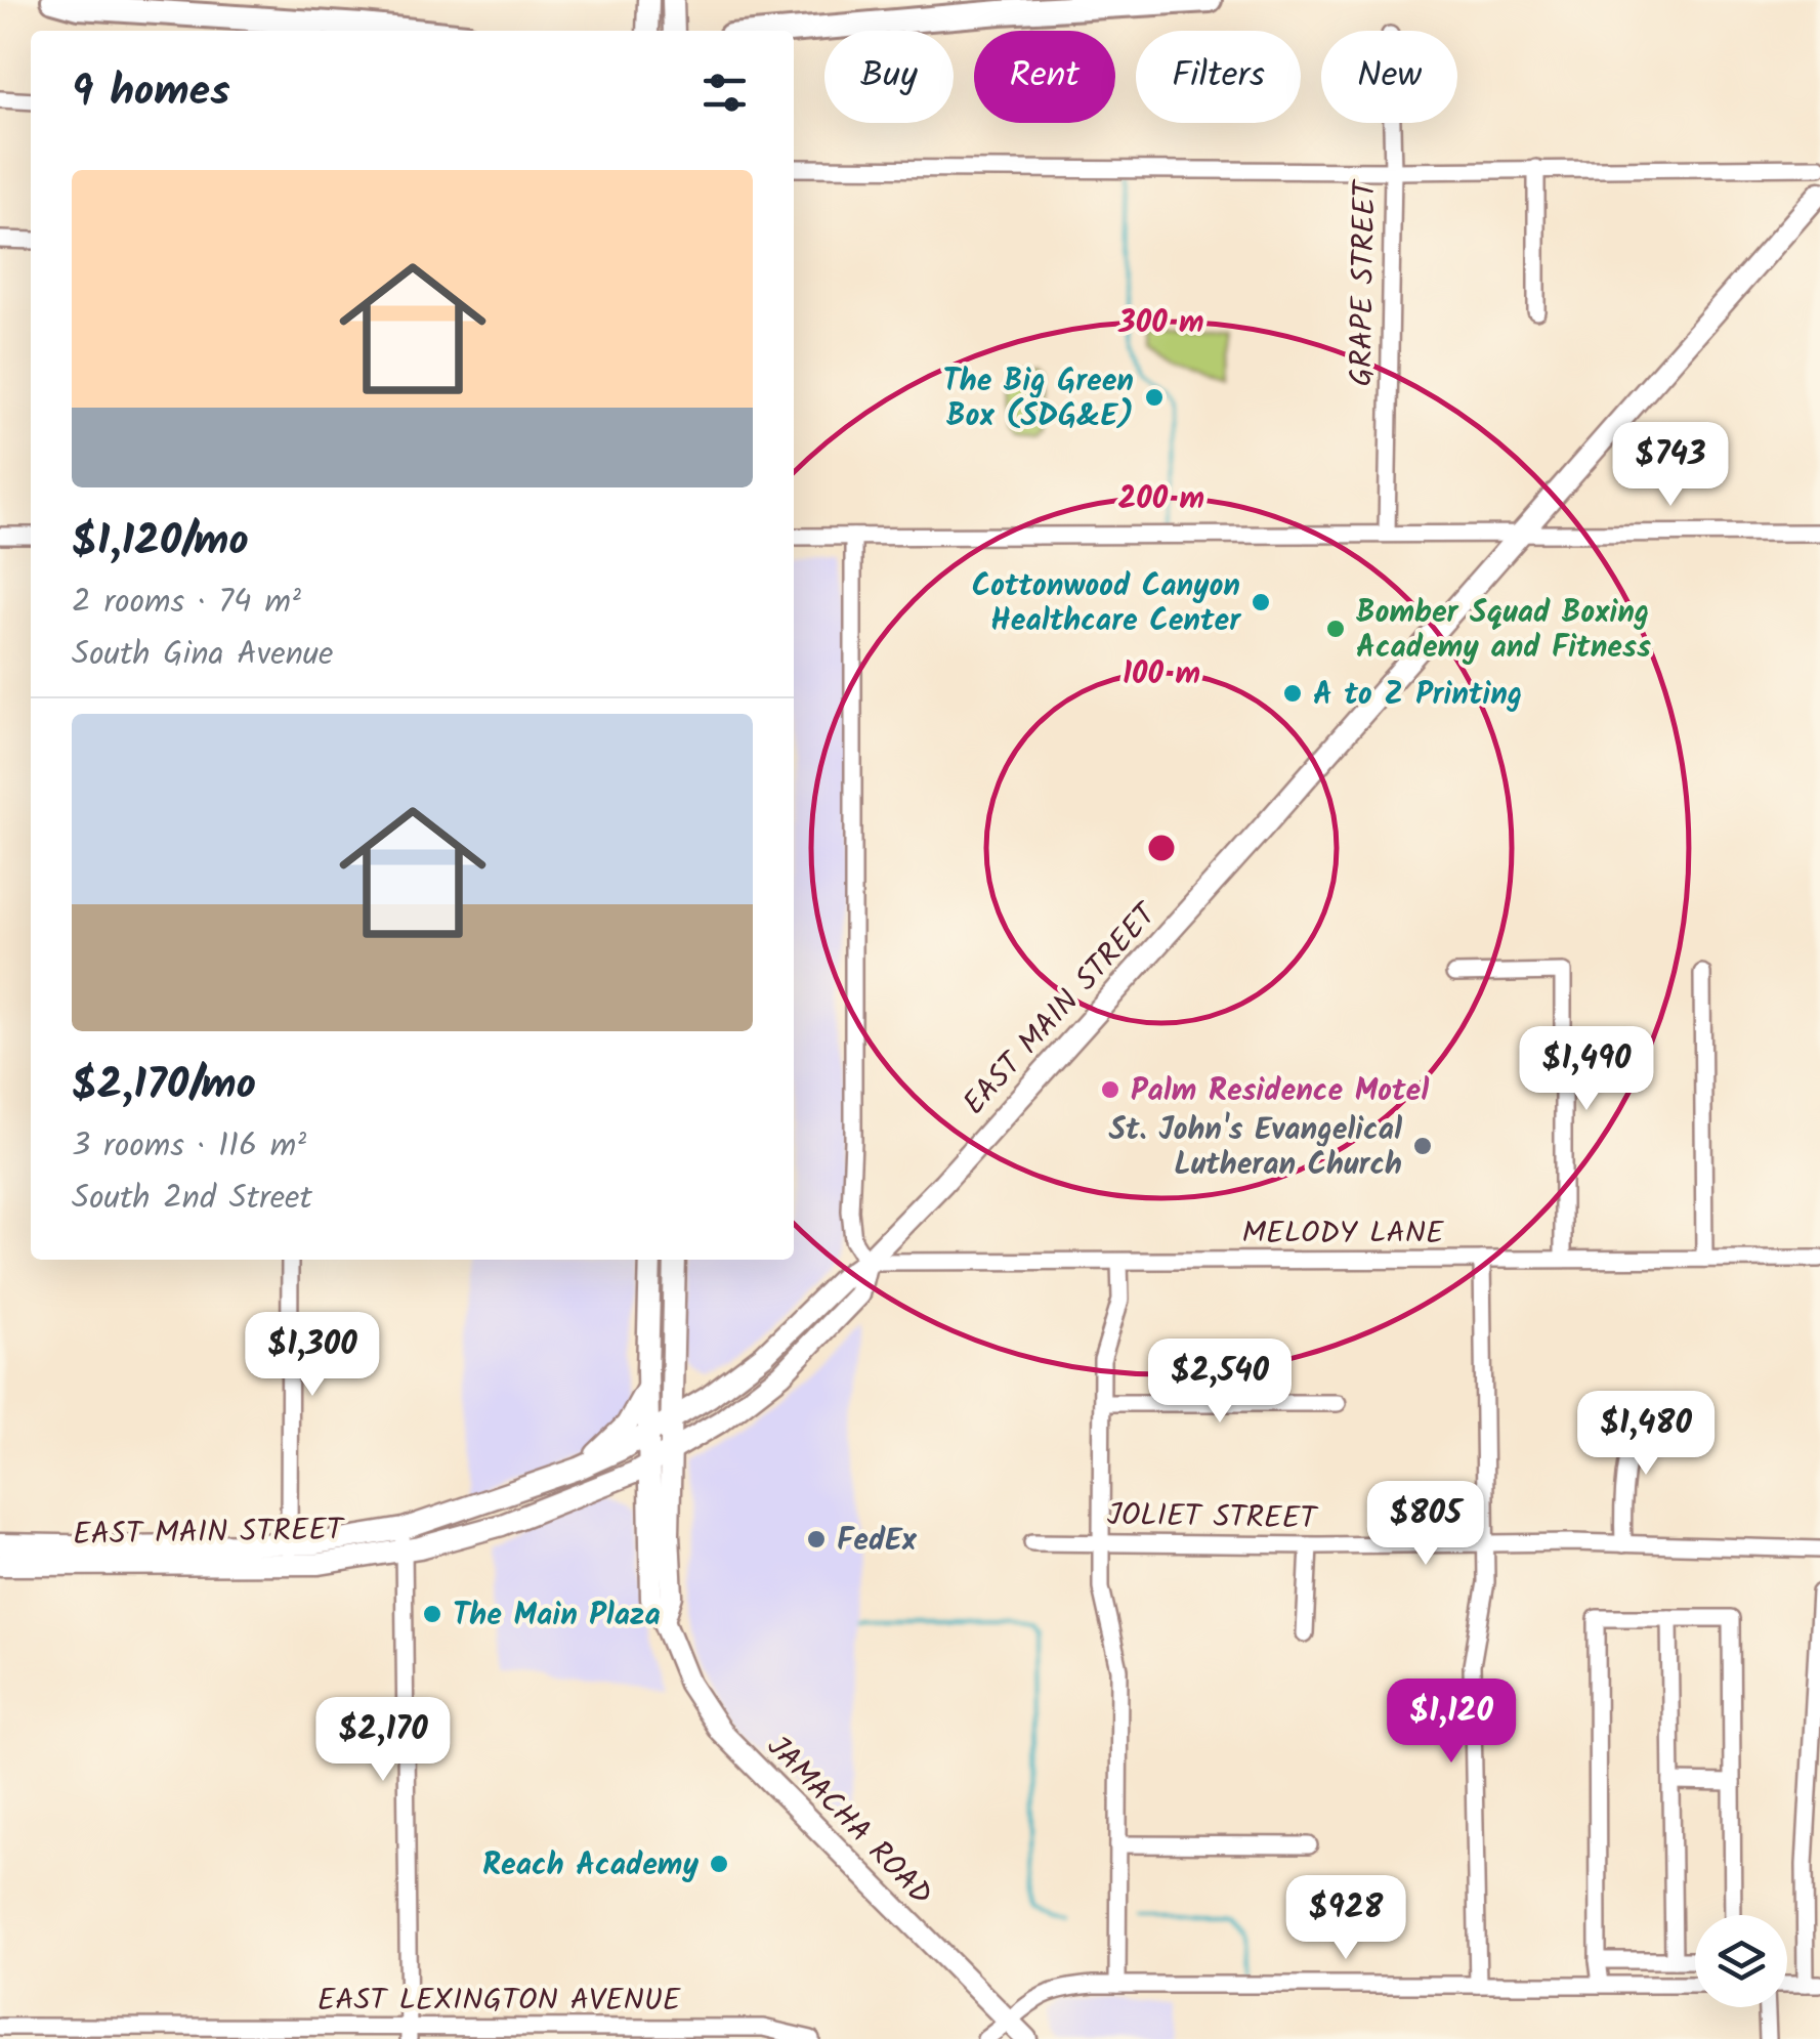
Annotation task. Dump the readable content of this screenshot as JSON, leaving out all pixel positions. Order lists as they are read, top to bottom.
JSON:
{
  "streets": {
    "main road": ["EAST MAIN STREET", "JAMACHA ROAD"],
    "street": [
      "GRAPE STREET",
      "MELODY LANE",
      "JOLIET STREET",
      "EAST LEXINGTON AVENUE"
    ]
  },
  "crossings": [
    ["EAST MAIN STREET", "MELODY LANE"],
    ["EAST MAIN STREET", "JAMACHA ROAD"]
  ],
  "places": [
    "The Big Green Box (SDG&E)",
    "Cottonwood Canyon Healthcare Center",
    "Bomber Squad Boxing Academy and Fitness",
    "A to Z Printing",
    "Palm Residence Motel",
    "St. John's Evangelical Lutheran Church",
    "FedEx",
    "The Main Plaza",
    "Reach Academy"
  ],
  "page": {
    "chip": [
      "Buy",
      "Rent",
      "Filters",
      "New"
    ],
    "heading": "9 homes",
    "list": [
      {
        "name": "$1,120/mo",
        "note": "2 rooms · 74 m² · South Gina Avenue"
      },
      {
        "name": "$2,170/mo",
        "note": "3 rooms · 116 m² · South 2nd Street"
      }
    ],
    "price": [
      "$743",
      "$1,490",
      "$1,300",
      "$2,540",
      "$1,480",
      "$805",
      "$1,120",
      "$2,170",
      "$928"
    ]
  },
  "rings": ["300 m", "200 m", "100 m"]
}
